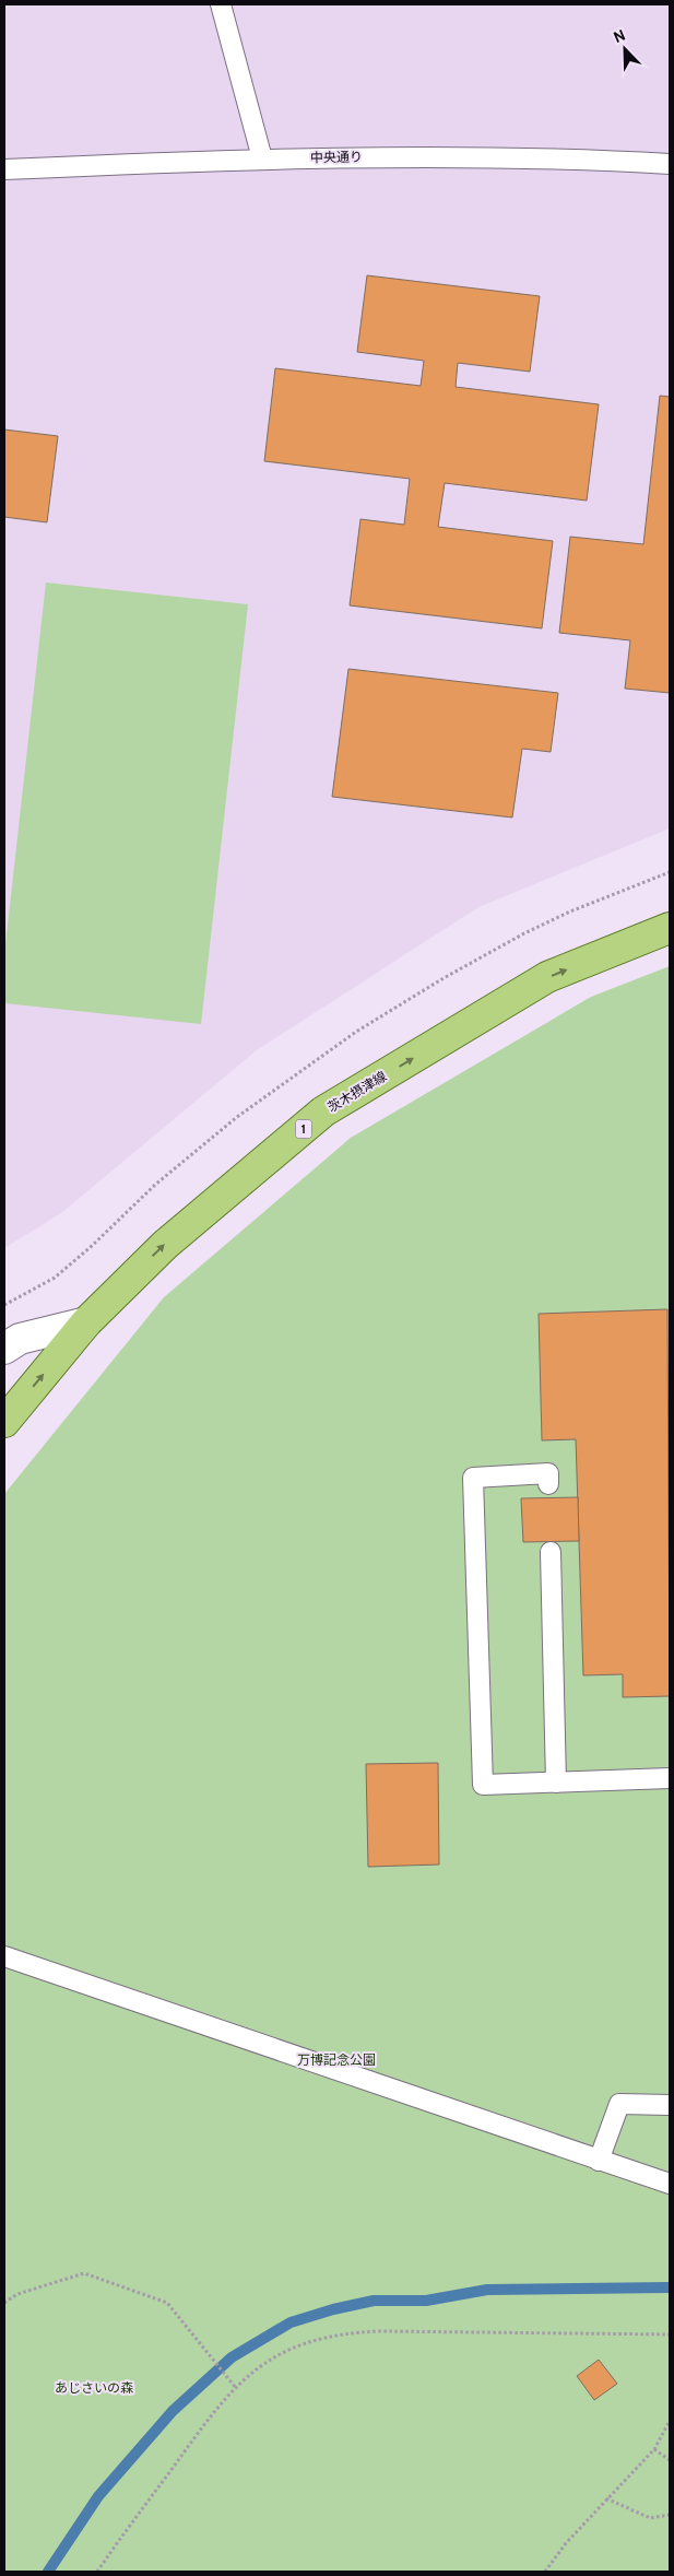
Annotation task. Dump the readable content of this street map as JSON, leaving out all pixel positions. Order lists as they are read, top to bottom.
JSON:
{
  "streets": {
    "main road": ["茨木摂津線", "1"],
    "lane": ["中央通り"]
  },
  "one_way": ["茨木摂津線"],
  "parks": ["万博記念公園", "あじさいの森"],
  "north": "top left"
}
